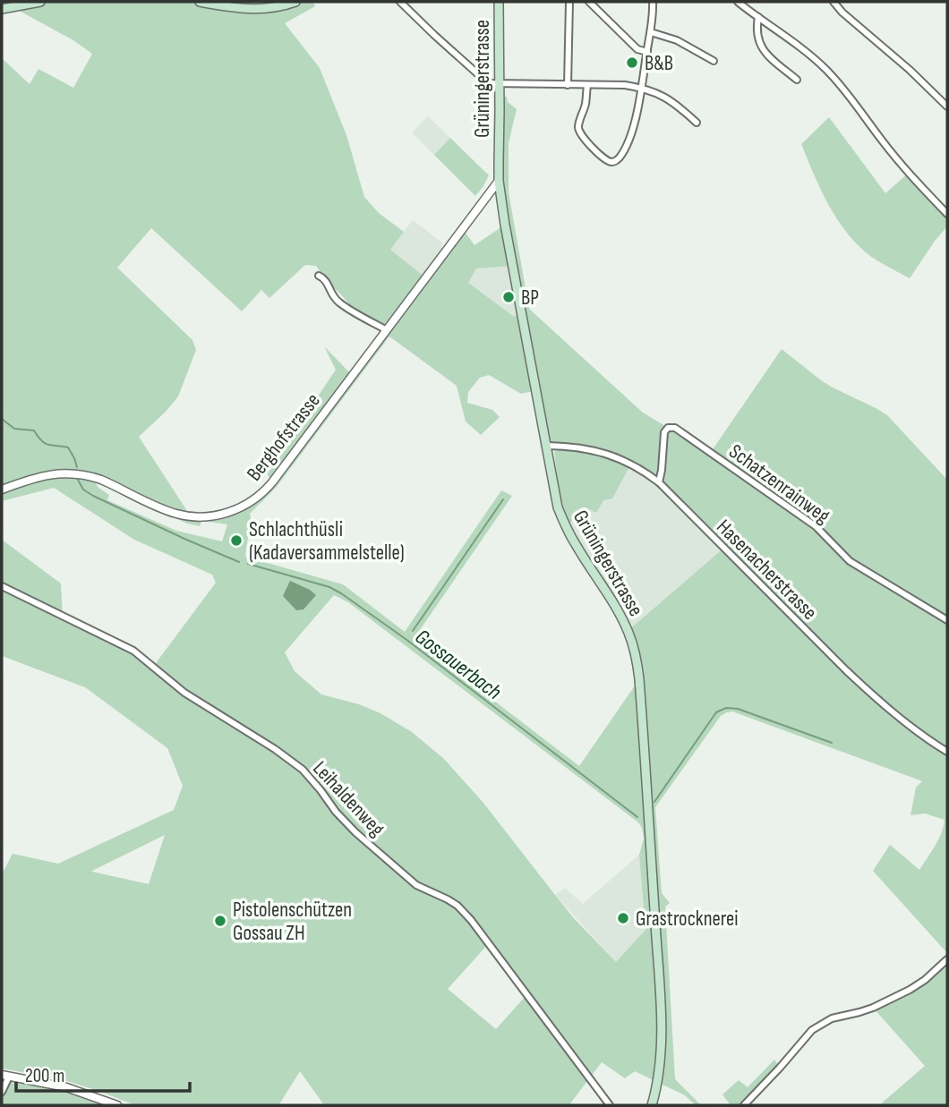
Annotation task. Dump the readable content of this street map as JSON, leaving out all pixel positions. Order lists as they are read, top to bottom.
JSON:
{
  "streets": {
    "main road": ["Grüningerstrasse"],
    "street": [
      "Berghofstrasse",
      "Schatzenrainweg",
      "Hasenacherstrasse",
      "Leihaldenweg"
    ]
  },
  "crossings": [
    ["Grüningerstrasse", "Berghofstrasse"],
    ["Grüningerstrasse", "Hasenacherstrasse"],
    ["Schatzenrainweg", "Hasenacherstrasse"]
  ],
  "water": ["Gossauerbach"],
  "places": [
    "B&B",
    "BP",
    "Schlachthüsli (Kadaversammelstelle)",
    "Grastrocknerei",
    "Pistolenschützen Gossau ZH"
  ],
  "scale_bar": "200 m"
}
